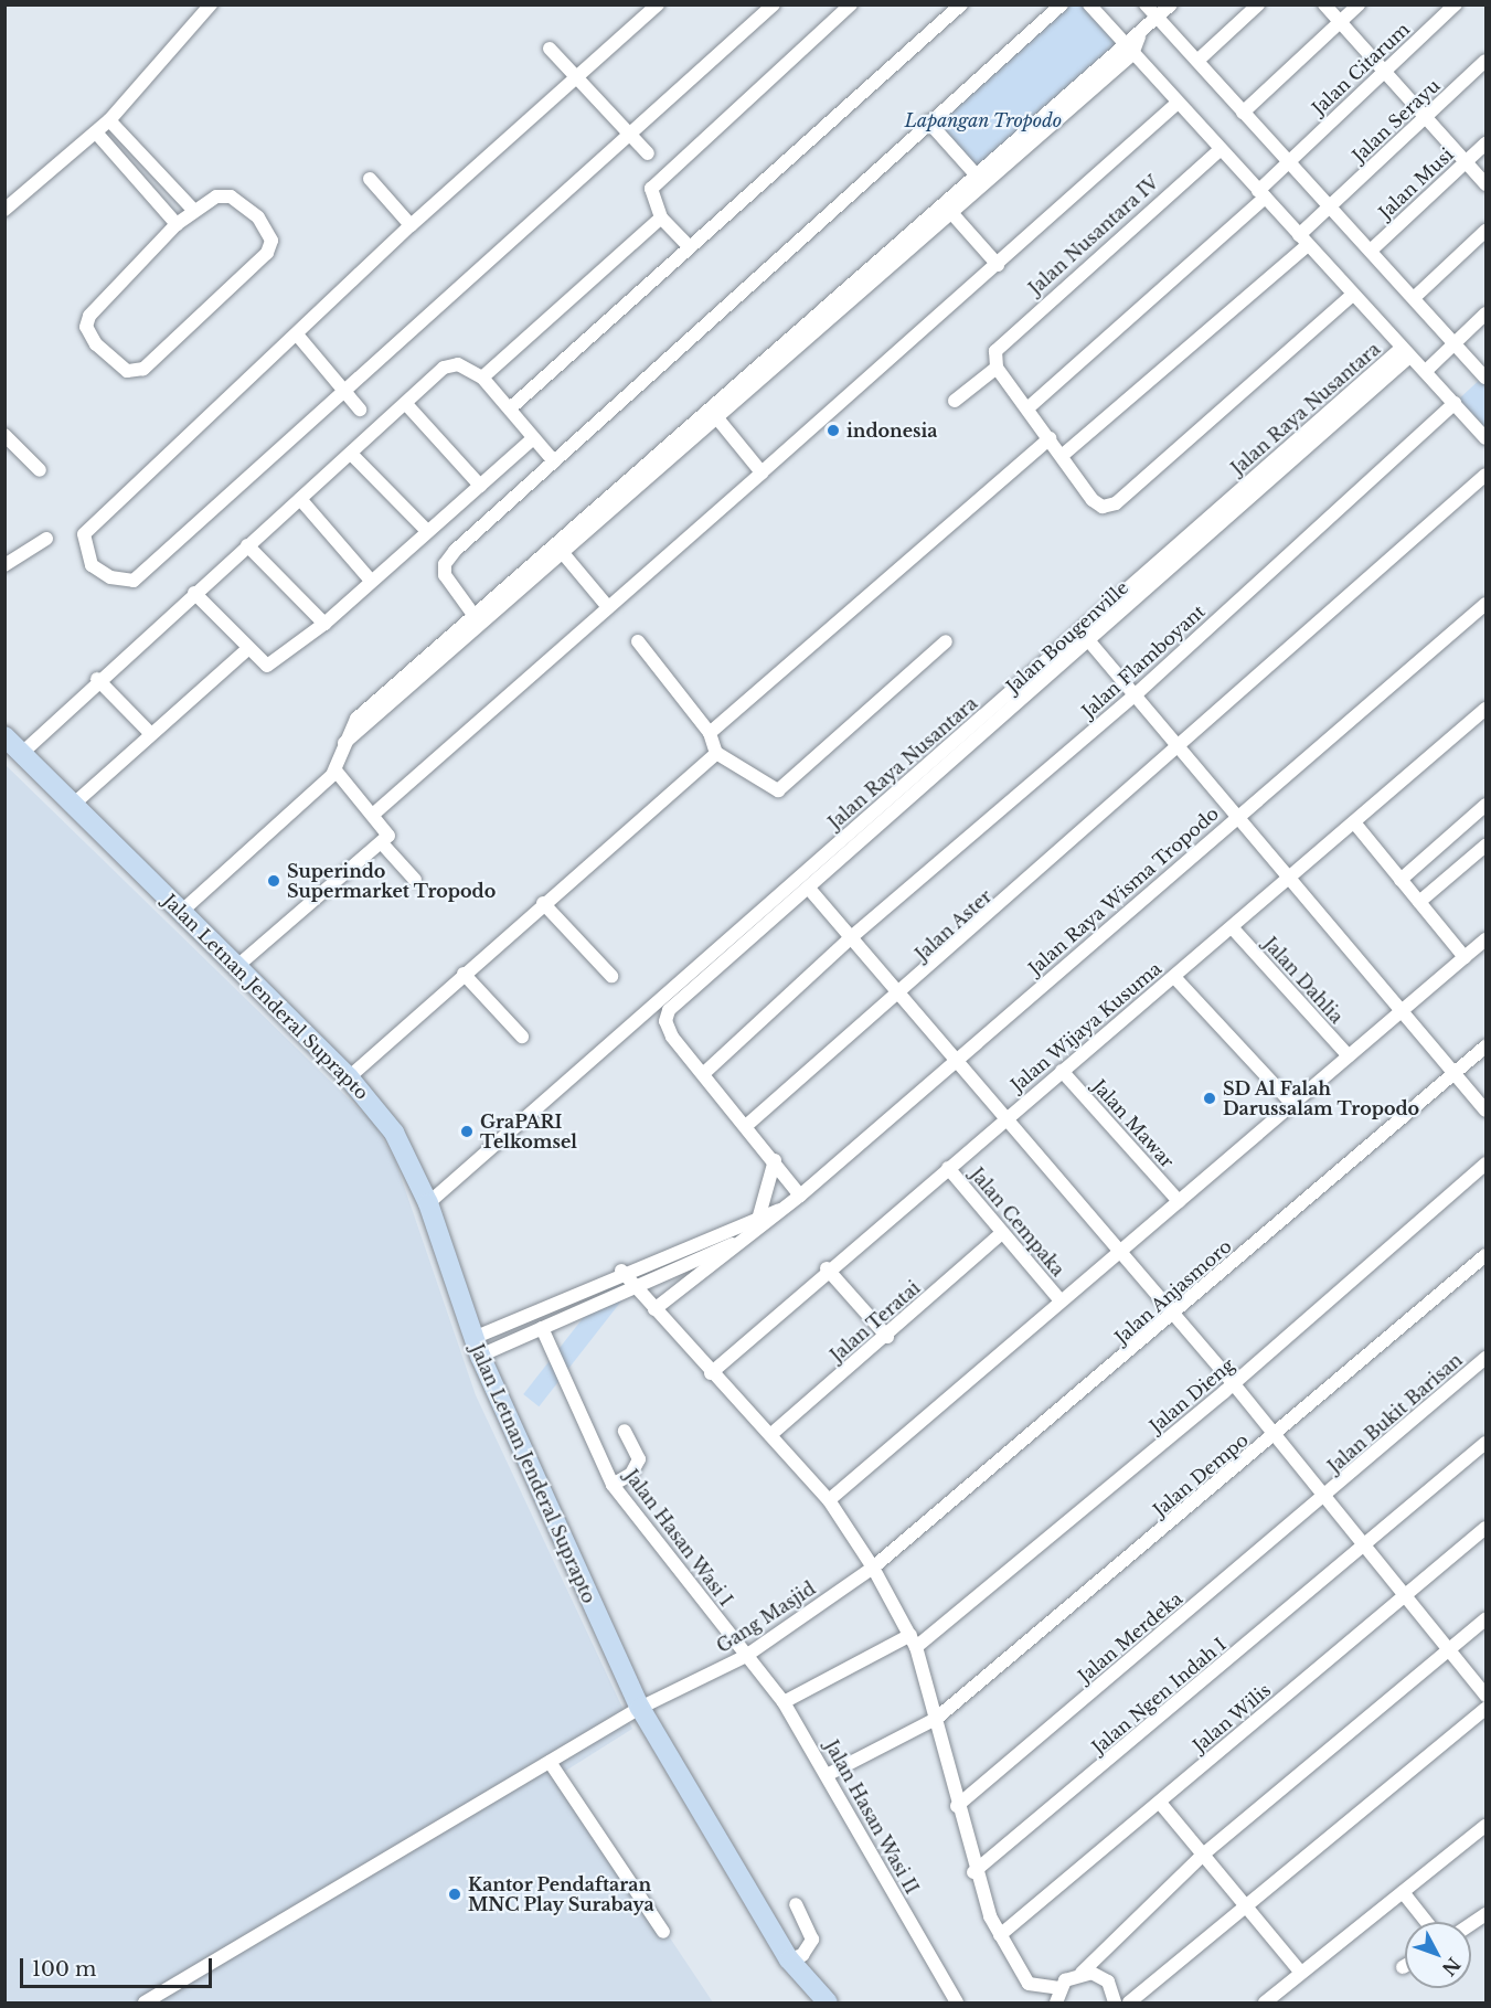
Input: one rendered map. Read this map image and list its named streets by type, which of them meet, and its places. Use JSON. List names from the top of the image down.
{
  "streets": {
    "main road": ["Jalan Letnan Jenderal Suprapto"],
    "street": [
      "Jalan Citarum",
      "Jalan Serayu",
      "Jalan Musi",
      "Jalan Nusantara IV",
      "Jalan Raya Nusantara",
      "Jalan Bougenville",
      "Jalan Flamboyant",
      "Jalan Raya Wisma Tropodo",
      "Jalan Aster",
      "Jalan Dahlia",
      "Jalan Wijaya Kusuma",
      "Jalan Mawar",
      "Jalan Cempaka",
      "Jalan Anjasmoro",
      "Jalan Teratai",
      "Jalan Dieng",
      "Jalan Bukit Barisan",
      "Jalan Dempo",
      "Jalan Hasan Wasi I",
      "Gang Masjid",
      "Jalan Merdeka",
      "Jalan Ngen Indah I",
      "Jalan Wilis",
      "Jalan Hasan Wasi II"
    ]
  },
  "crossings": [
    ["Jalan Raya Nusantara", "Jalan Bougenville"],
    ["Jalan Raya Nusantara", "Jalan Letnan Jenderal Suprapto"],
    ["Jalan Bougenville", "Jalan Flamboyant"],
    ["Jalan Dahlia", "Jalan Wijaya Kusuma"],
    ["Jalan Letnan Jenderal Suprapto", "Gang Masjid"],
    ["Jalan Wijaya Kusuma", "Jalan Mawar"],
    ["Jalan Wijaya Kusuma", "Jalan Cempaka"],
    ["Jalan Cempaka", "Jalan Teratai"],
    ["Jalan Anjasmoro", "Gang Masjid"],
    ["Jalan Dieng", "Jalan Hasan Wasi II"],
    ["Jalan Bukit Barisan", "Jalan Merdeka"],
    ["Jalan Dempo", "Jalan Hasan Wasi II"],
    ["Jalan Hasan Wasi I", "Gang Masjid"],
    ["Jalan Hasan Wasi I", "Jalan Hasan Wasi II"],
    ["Gang Masjid", "Jalan Hasan Wasi II"]
  ],
  "parks": ["Lapangan Tropodo"],
  "places": [
    "indonesia",
    "Superindo Supermarket Tropodo",
    "SD Al Falah Darussalam Tropodo",
    "GraPARI Telkomsel",
    "Kantor Pendaftaran MNC Play Surabaya"
  ],
  "scale_bar": "100 m",
  "north": "bottom right"
}
